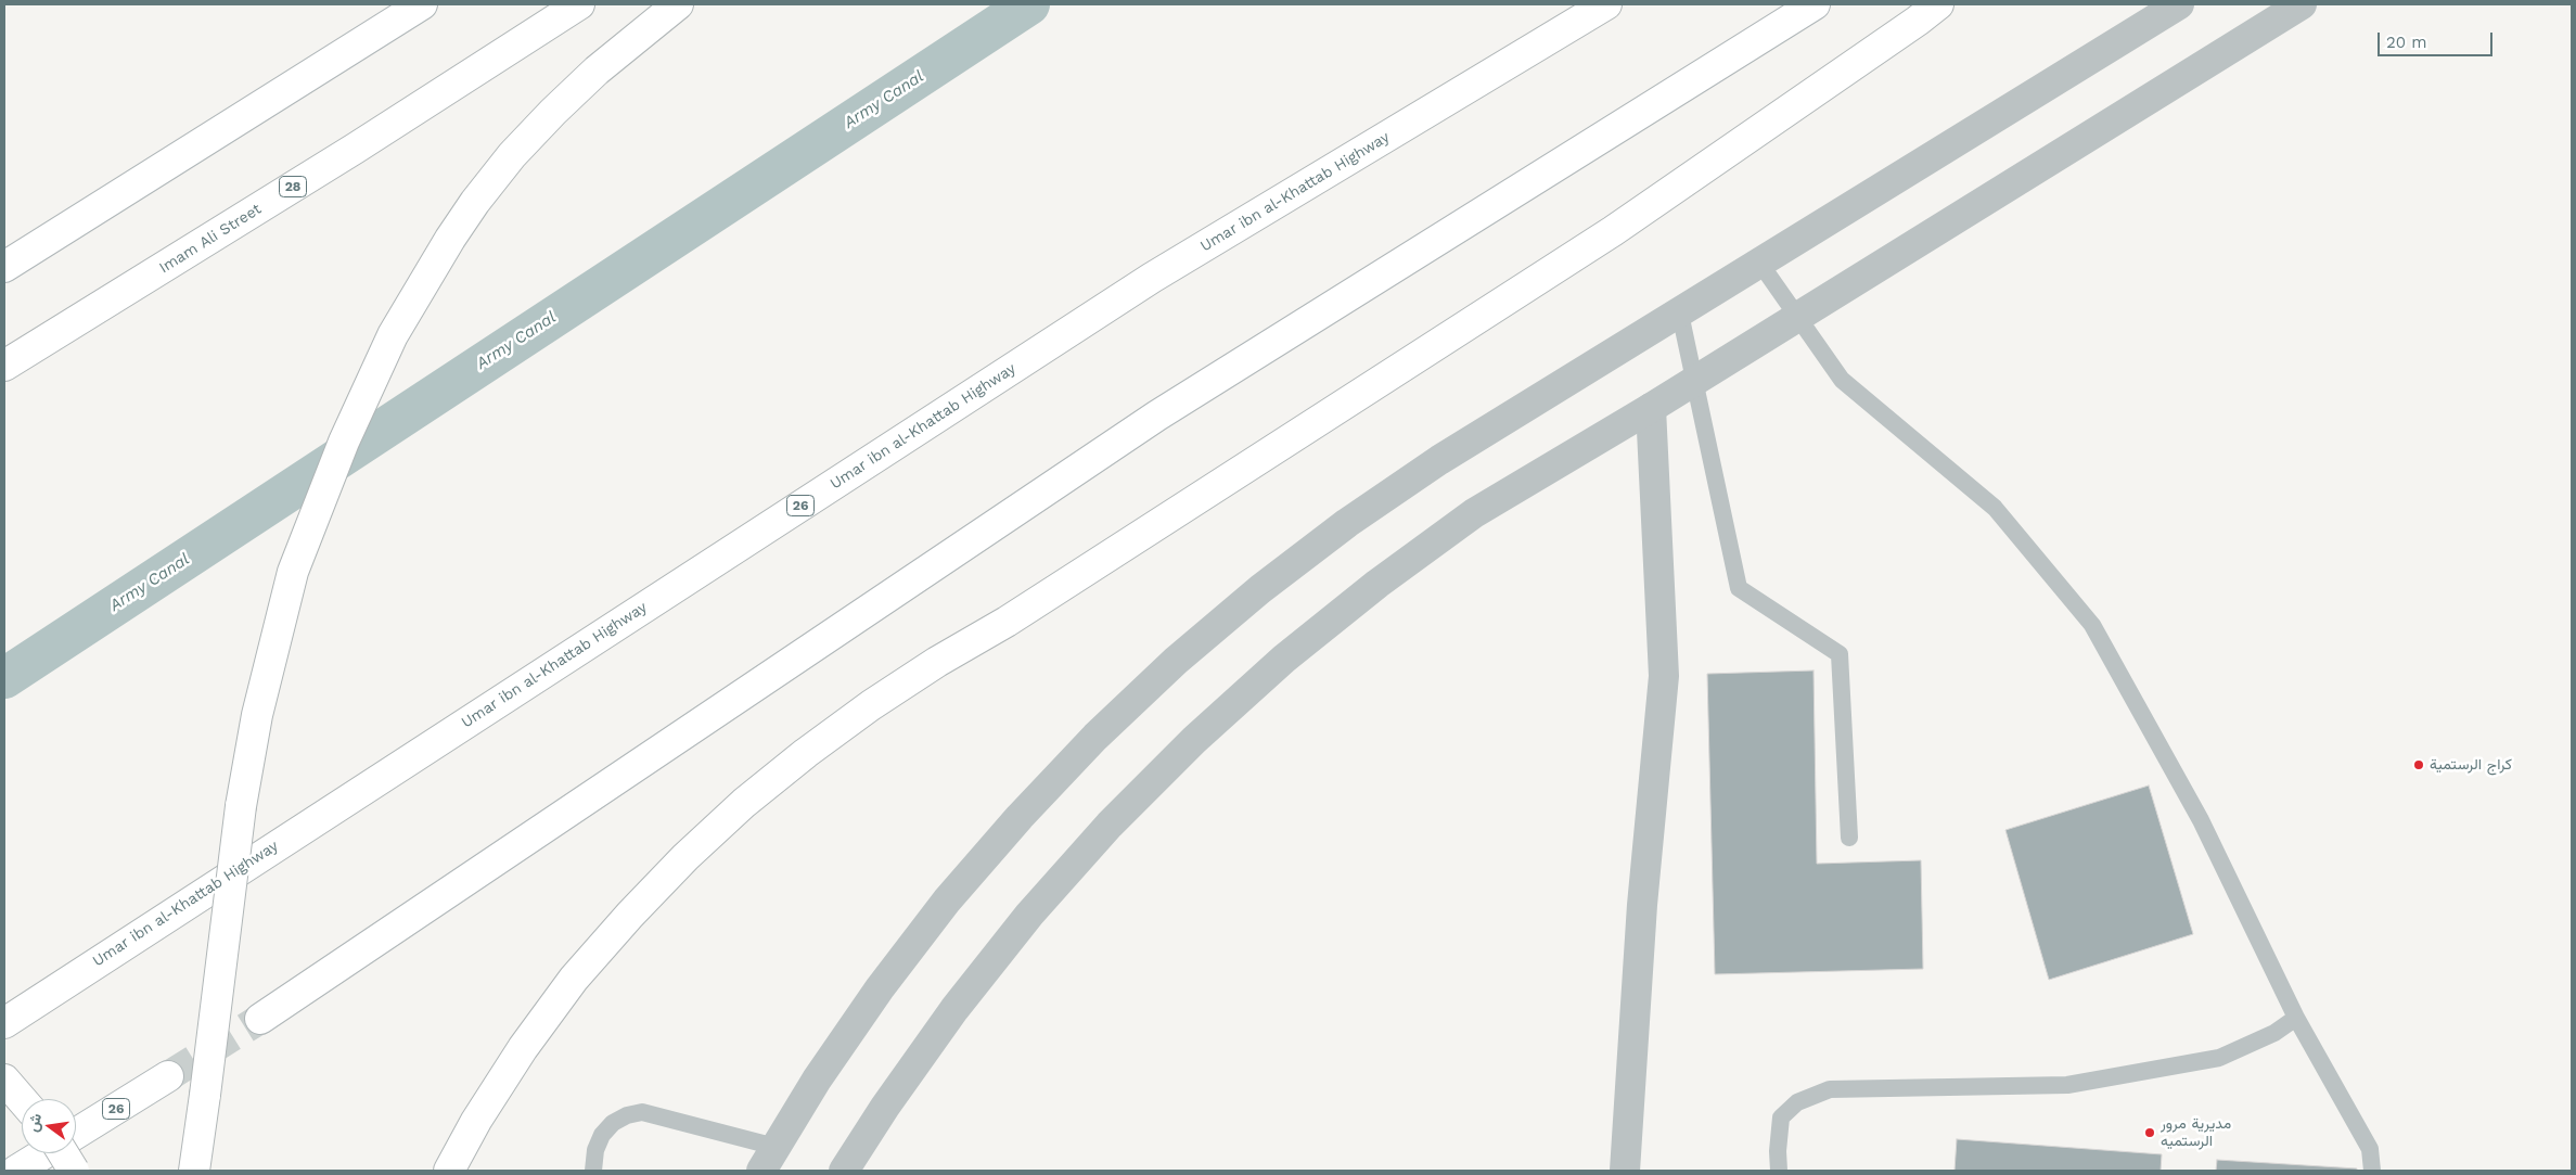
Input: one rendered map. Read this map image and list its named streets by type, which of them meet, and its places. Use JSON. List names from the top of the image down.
{
  "streets": {
    "main road": [
      "28",
      "Umar ibn al-Khattab Highway",
      "Imam Ali Street",
      "26"
    ]
  },
  "water": ["Army Canal"],
  "places": ["كراج الرستمية", "مديرية مرور الرستميه"],
  "scale_bar": "20 m",
  "north": "left"
}
